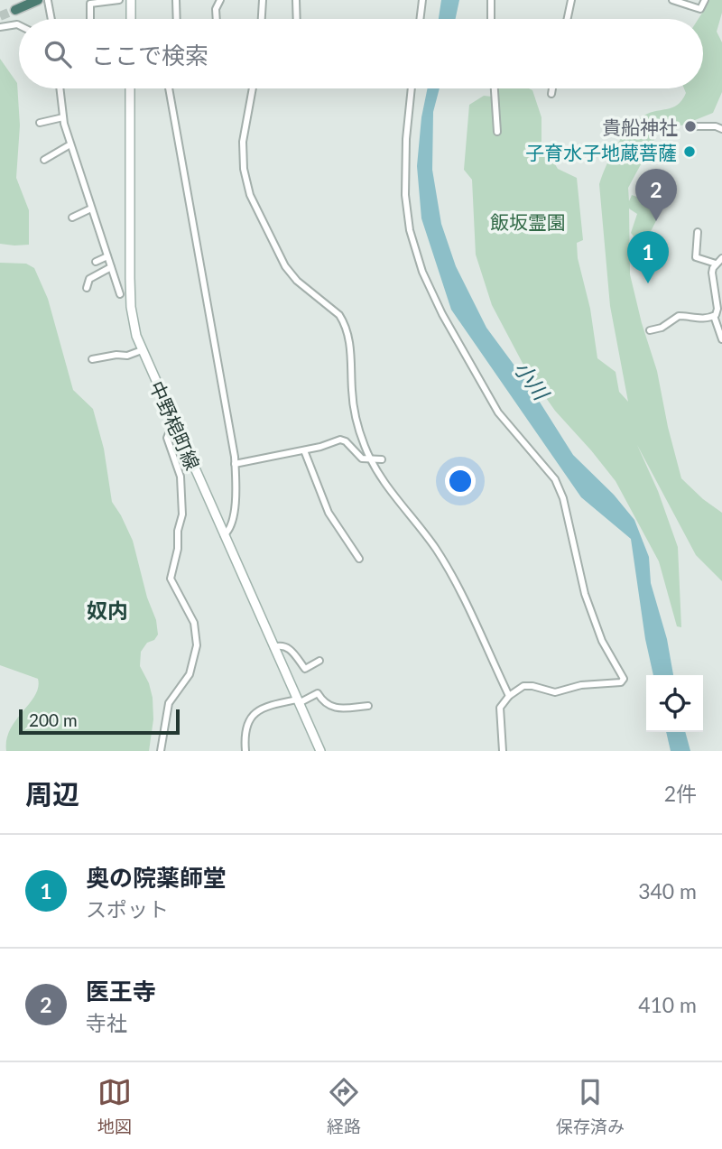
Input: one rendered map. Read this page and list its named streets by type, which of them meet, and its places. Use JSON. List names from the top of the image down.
{
  "streets": {
    "main road": ["中野梍町線"]
  },
  "districts": ["奴内"],
  "water": ["小川"],
  "parks": ["飯坂霊園"],
  "places": ["貴船神社", "子育水子地蔵菩薩"],
  "scale_bar": "200 m",
  "page": {
    "search": "ここで検索",
    "pins": ["2", "1"],
    "scale": "200 m",
    "heading": ["周辺", "2件"],
    "list": [
      {
        "mark": "1",
        "name": "奥の院薬師堂",
        "note": "スポット",
        "value": "340 m"
      },
      {
        "mark": "2",
        "name": "医王寺",
        "note": "寺社",
        "value": "410 m"
      }
    ],
    "nav": ["地図", "経路", "保存済み"]
  }
}
